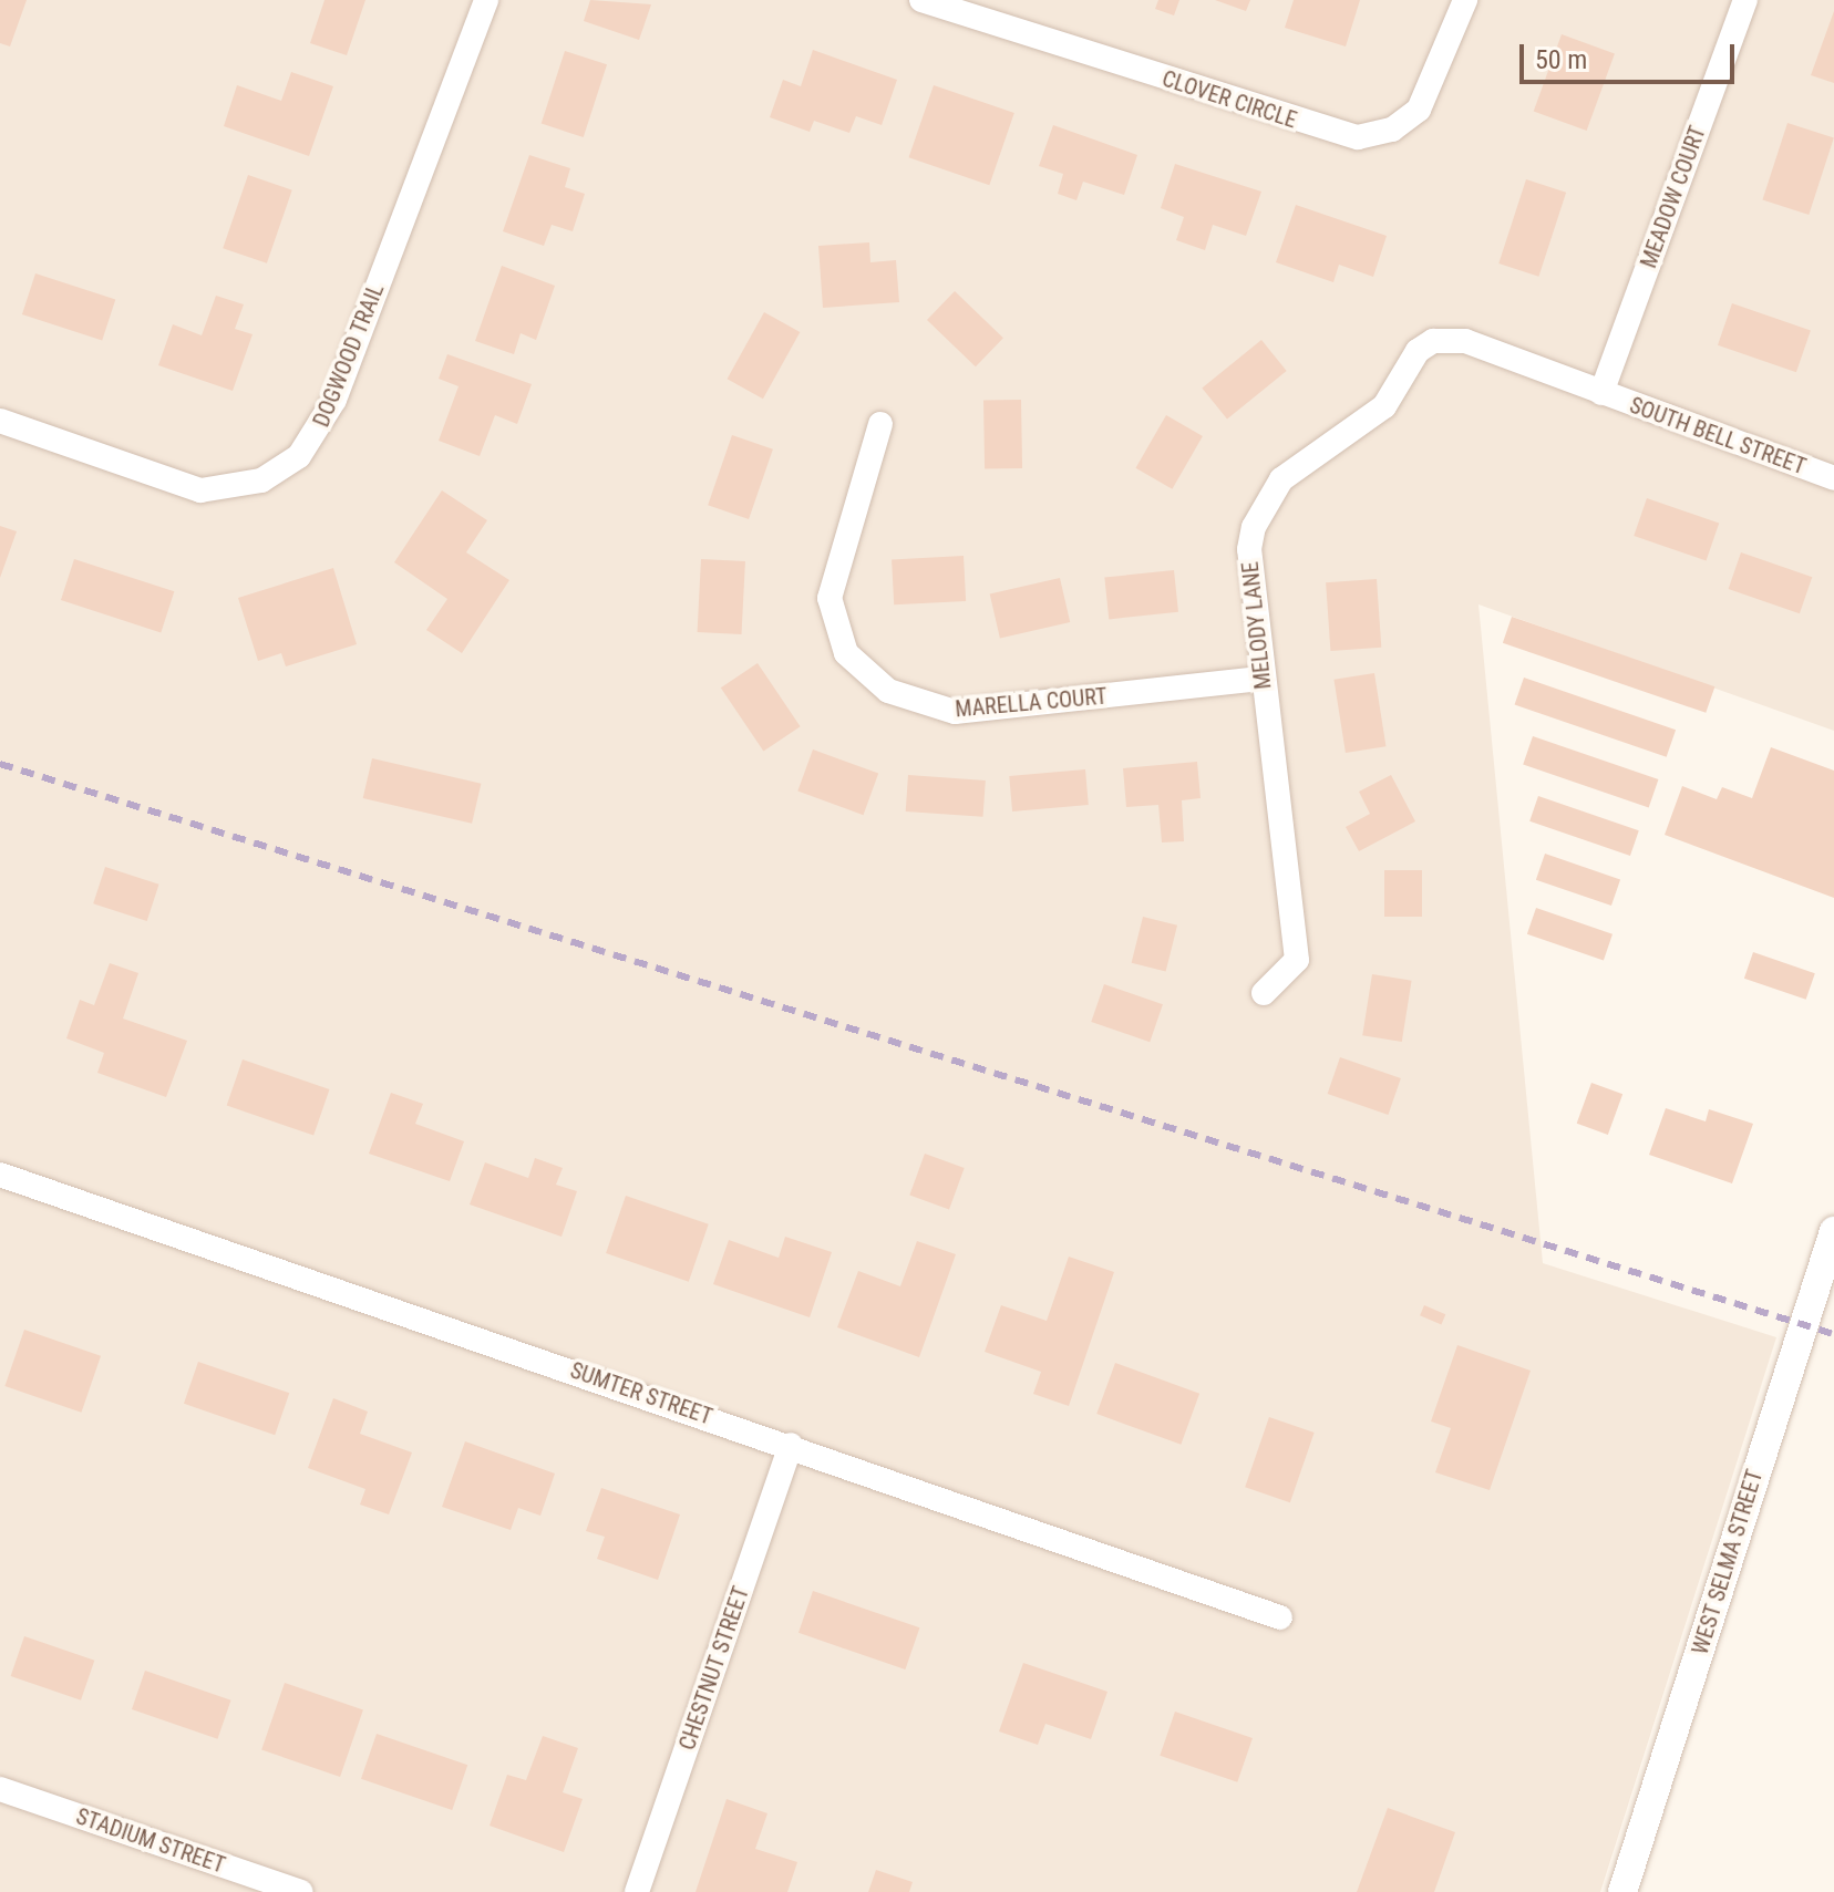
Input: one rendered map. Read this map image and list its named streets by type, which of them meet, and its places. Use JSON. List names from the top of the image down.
{
  "streets": {
    "street": [
      "CLOVER CIRCLE",
      "MEADOW COURT",
      "DOGWOOD TRAIL",
      "SOUTH BELL STREET",
      "MELODY LANE",
      "MARELLA COURT",
      "SUMTER STREET",
      "WEST SELMA STREET",
      "CHESTNUT STREET",
      "STADIUM STREET"
    ]
  },
  "crossings": [
    ["MEADOW COURT", "SOUTH BELL STREET"],
    ["MEADOW COURT", "MELODY LANE"],
    ["SOUTH BELL STREET", "MELODY LANE"],
    ["MELODY LANE", "MARELLA COURT"],
    ["SUMTER STREET", "CHESTNUT STREET"]
  ],
  "scale_bar": "50 m"
}
